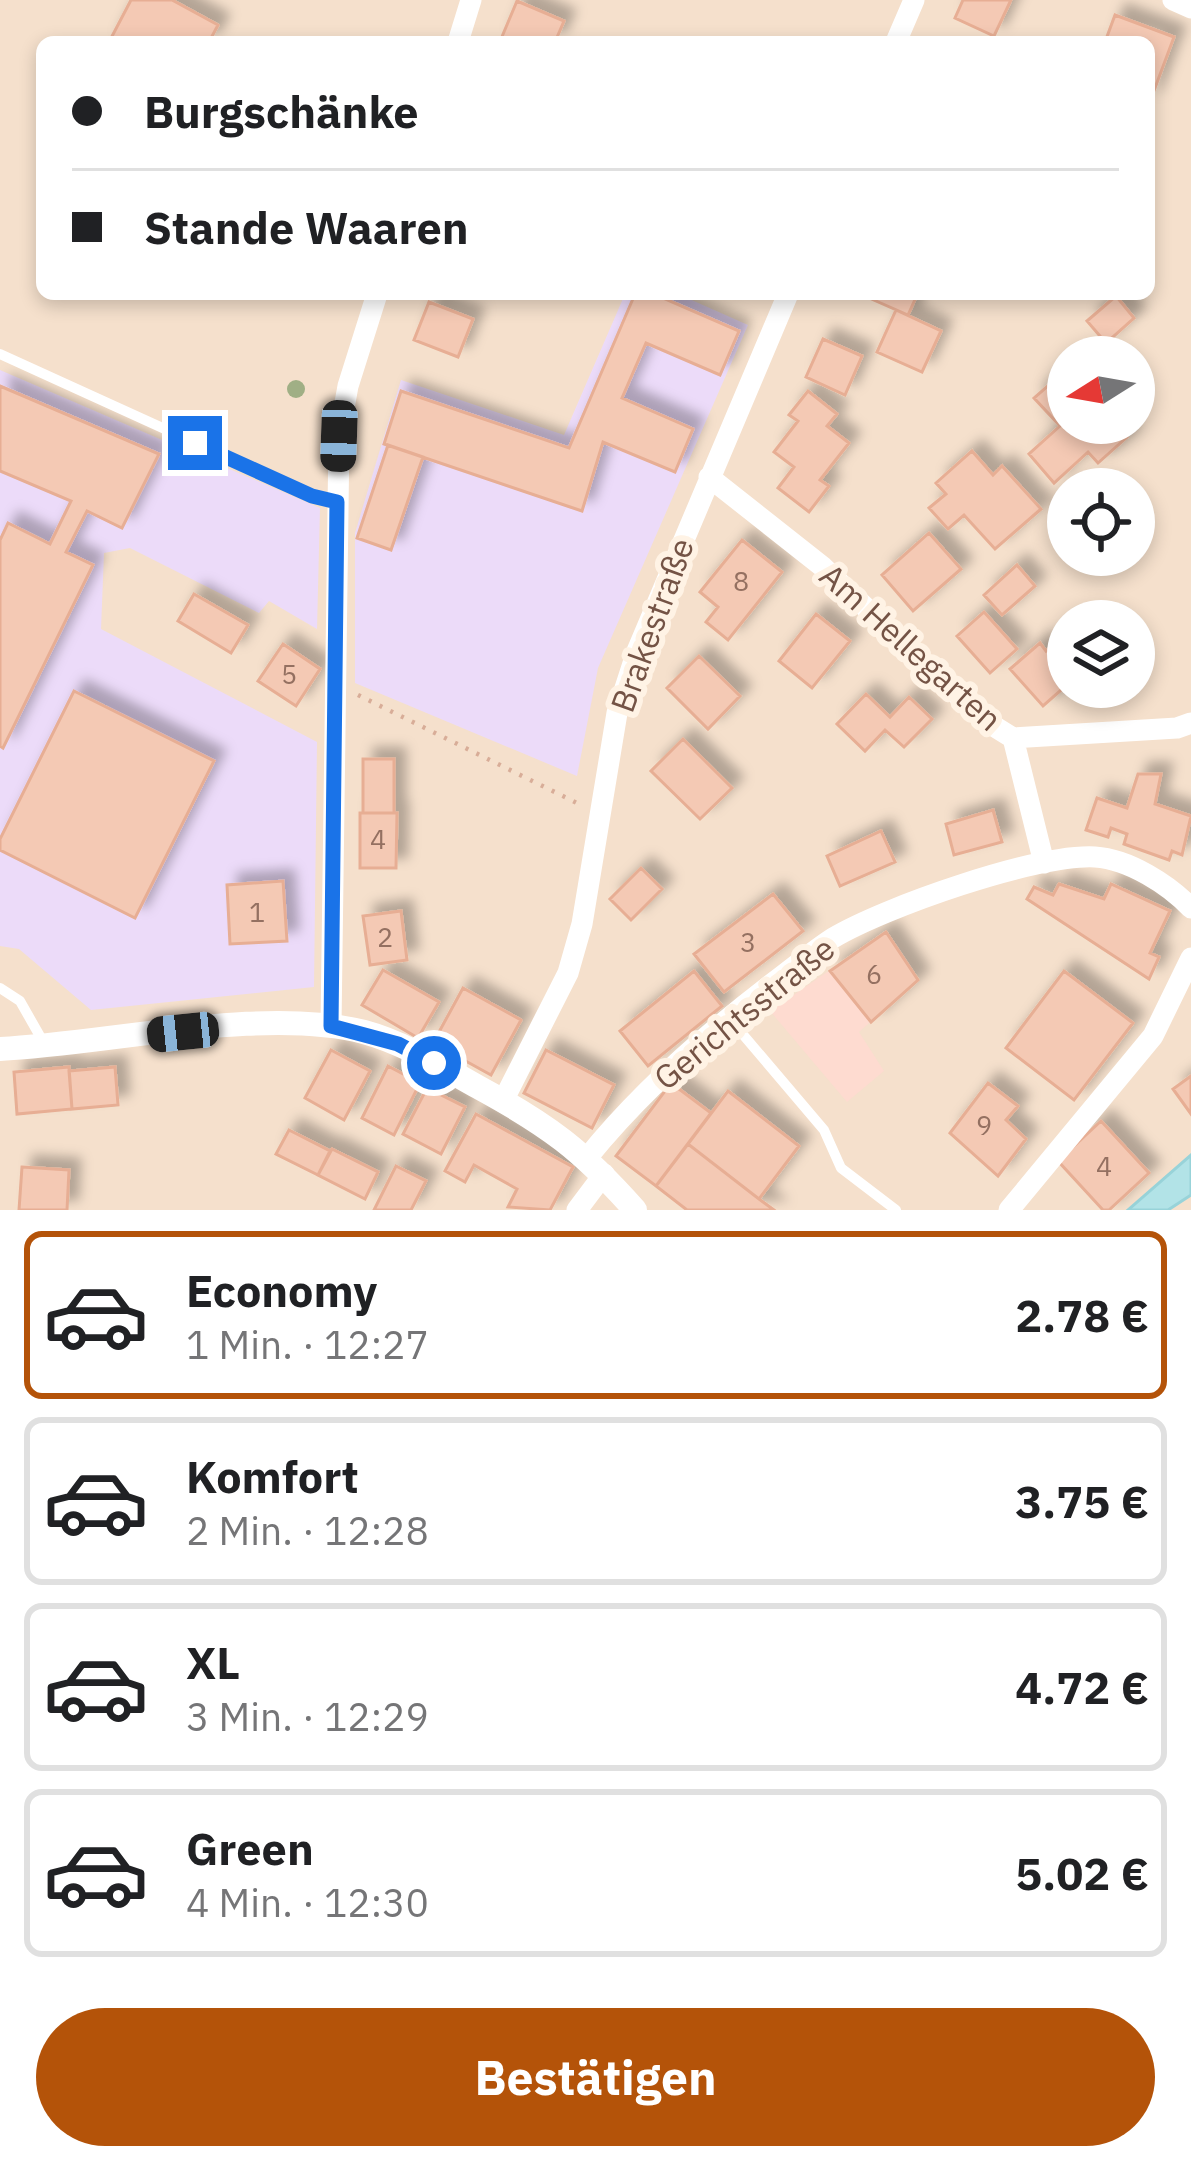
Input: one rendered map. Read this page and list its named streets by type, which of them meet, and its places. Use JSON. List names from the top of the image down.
{
  "streets": {
    "street": ["Brakestraße", "Am Hellegarten", "Gerichtsstraße"]
  },
  "crossings": [
    ["Brakestraße", "Am Hellegarten"],
    ["Am Hellegarten", "Gerichtsstraße"]
  ],
  "house_numbers": [
    "8",
    "5",
    "4",
    "1",
    "2",
    "3",
    "6",
    "9",
    "4"
  ],
  "north": "left",
  "page": {
    "banner": ["Burgschänke", "Stande Waaren"],
    "list": [
      {
        "name": "Economy",
        "note": "1 Min. · 12:27",
        "value": "2.78 €"
      },
      {
        "name": "Komfort",
        "note": "2 Min. · 12:28",
        "value": "3.75 €"
      },
      {
        "name": "XL",
        "note": "3 Min. · 12:29",
        "value": "4.72 €"
      },
      {
        "name": "Green",
        "note": "4 Min. · 12:30",
        "value": "5.02 €"
      }
    ],
    "buttons": "Bestätigen"
  }
}
